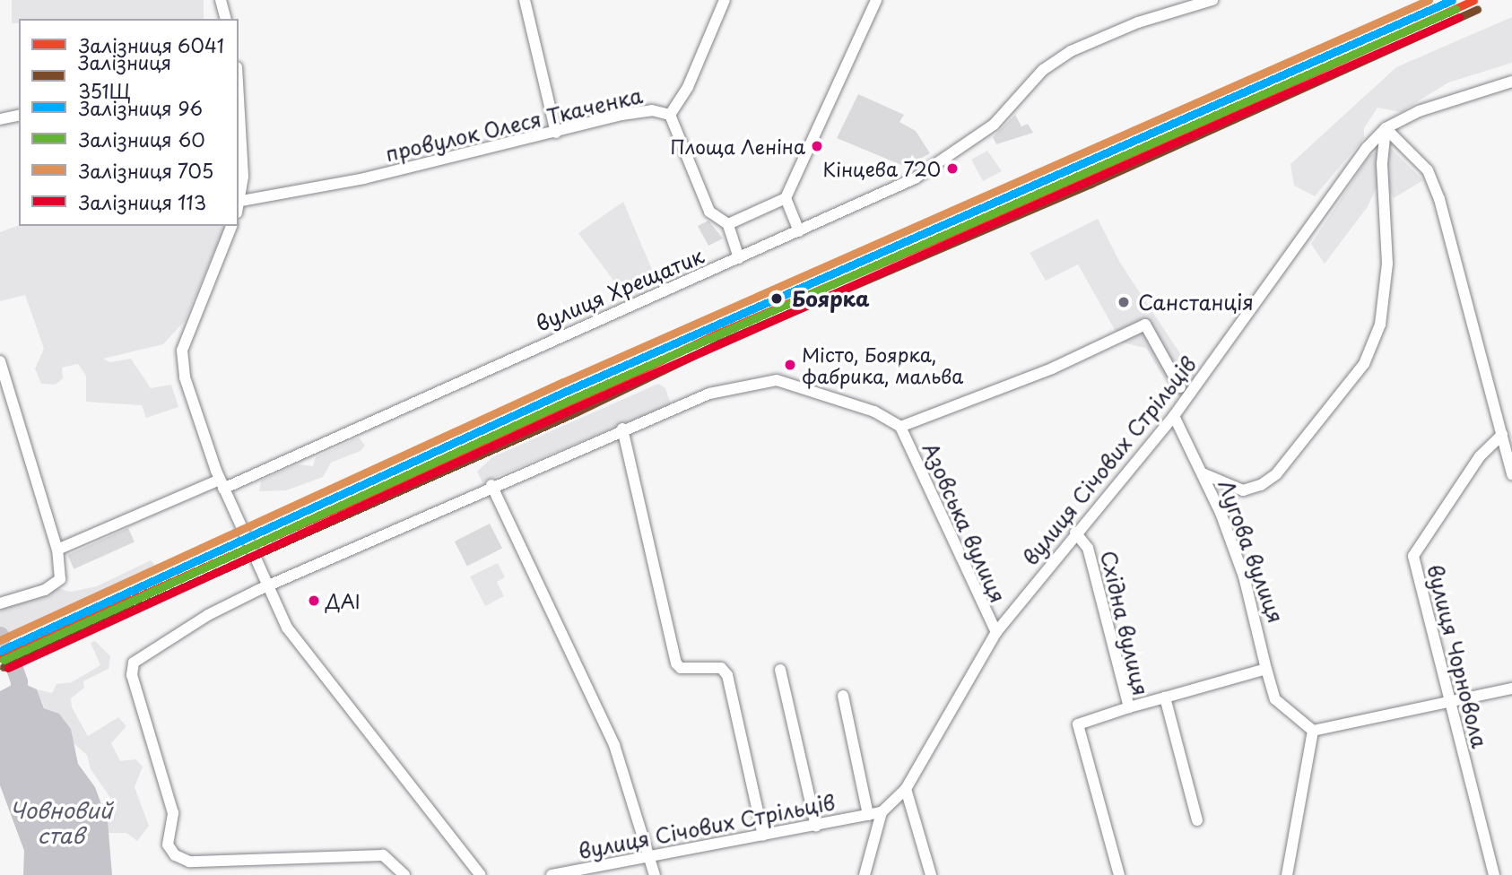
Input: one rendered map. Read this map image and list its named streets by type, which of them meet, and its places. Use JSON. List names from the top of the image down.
{
  "streets": {
    "street": [
      "провулок Олеся Ткаченка",
      "вулиця Хрещатик",
      "вулиця Січових Стрільців",
      "Азовська вулиця",
      "Лугова вулиця",
      "Східна вулиця",
      "вулиця Чорновола"
    ]
  },
  "crossings": [
    ["вулиця Січових Стрільців", "Азовська вулиця"],
    ["вулиця Січових Стрільців", "Лугова вулиця"],
    ["вулиця Січових Стрільців", "Східна вулиця"]
  ],
  "water": ["Човновий став"],
  "places": [
    "Площа Леніна",
    "Кінцева 720",
    "Боярка",
    "Санстанція",
    "Місто, Боярка, фабрика, мальва",
    "ДАІ"
  ],
  "lines": [
    "rail line 6041",
    "rail line 96",
    "rail line 705",
    "rail line 351Щ",
    "rail line 60",
    "rail line 113"
  ],
  "legend": [
    "Залізниця 6041",
    "Залізниця 351Щ",
    "Залізниця 96",
    "Залізниця 60",
    "Залізниця 705",
    "Залізниця 113"
  ]
}
